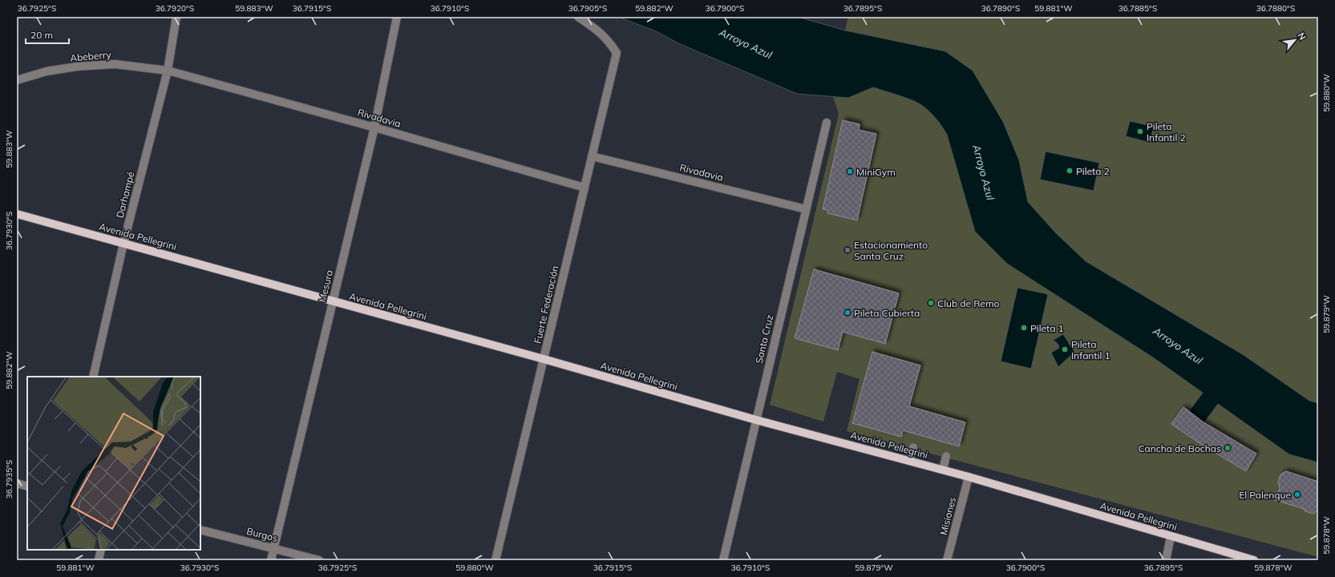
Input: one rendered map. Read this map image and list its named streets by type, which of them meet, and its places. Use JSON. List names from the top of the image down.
{
  "streets": {
    "main road": ["Avenida Pellegrini"],
    "street": [
      "Abeberry",
      "Rivadavia",
      "Darhampé",
      "Mesura",
      "Fuerte Federación",
      "Santa Cruz",
      "Misiones",
      "Burgos"
    ]
  },
  "crossings": [
    ["Abeberry", "Rivadavia"],
    ["Abeberry", "Darhampé"],
    ["Rivadavia", "Darhampé"],
    ["Rivadavia", "Mesura"],
    ["Rivadavia", "Fuerte Federación"],
    ["Rivadavia", "Santa Cruz"],
    ["Darhampé", "Avenida Pellegrini"],
    ["Avenida Pellegrini", "Mesura"],
    ["Avenida Pellegrini", "Fuerte Federación"],
    ["Avenida Pellegrini", "Santa Cruz"],
    ["Avenida Pellegrini", "Misiones"],
    ["Mesura", "Burgos"]
  ],
  "water": ["Arroyo Azul"],
  "places": [
    "Pileta Infantil 2",
    "Pileta 2",
    "MiniGym",
    "Estacionamiento Santa Cruz",
    "Club de Remo",
    "Pileta Cubierta",
    "Pileta 1",
    "Pileta Infantil 1",
    "Cancha de Bochas",
    "El Palenque"
  ],
  "scale_bar": "20 m",
  "north": "top right",
  "coordinates": [
    "36.7925°S",
    "36.7920°S",
    "59.883°W",
    "36.7915°S",
    "36.7910°S",
    "36.7905°S",
    "59.882°W",
    "36.7900°S",
    "36.7895°S",
    "36.7890°S",
    "59.881°W",
    "36.7885°S",
    "36.7880°S",
    "59.880°W",
    "36.7930°S",
    "59.879°W",
    "36.7935°S",
    "59.878°W"
  ]
}
